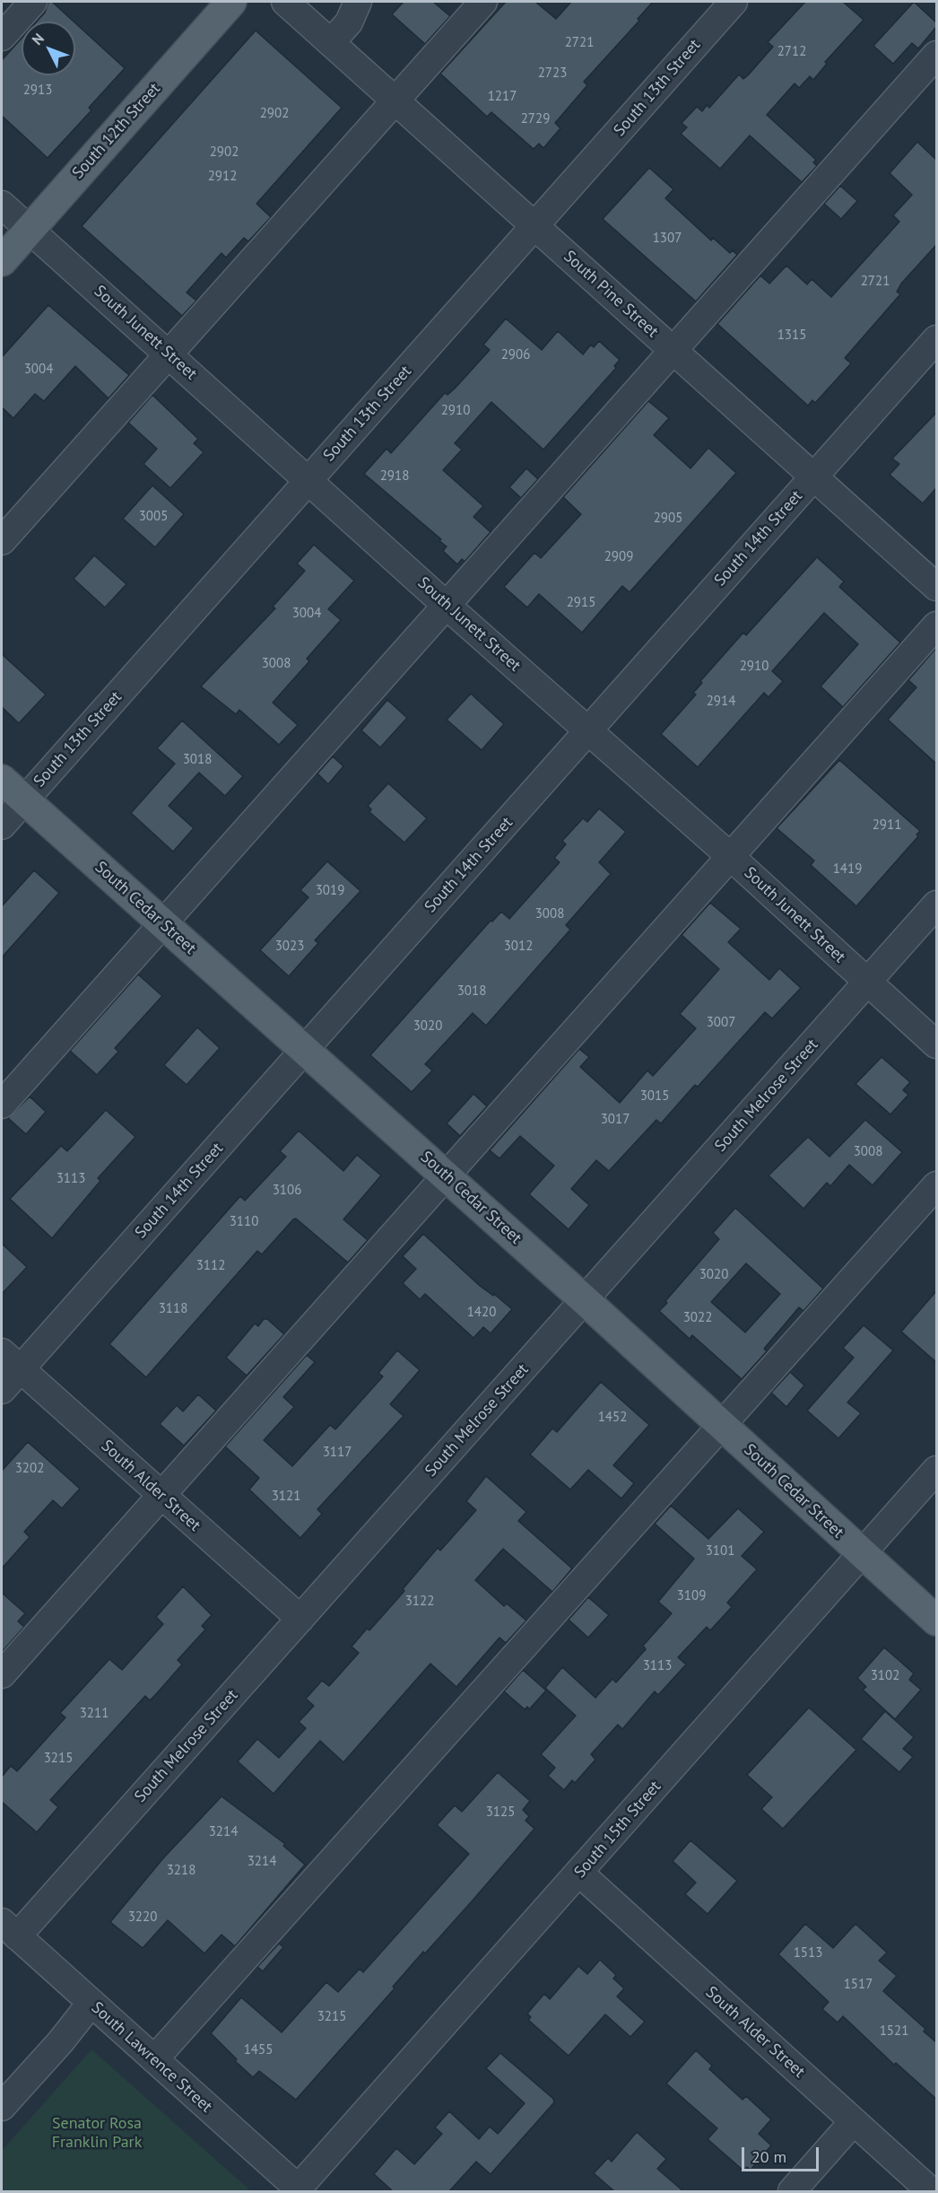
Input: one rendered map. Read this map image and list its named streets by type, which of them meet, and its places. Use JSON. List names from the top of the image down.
{
  "streets": {
    "main road": ["South 12th Street", "South Cedar Street"],
    "street": [
      "South 13th Street",
      "South Pine Street",
      "South Junett Street",
      "South 14th Street",
      "South Melrose Street",
      "South Alder Street",
      "South 15th Street",
      "South Lawrence Street"
    ]
  },
  "crossings": [
    ["South 13th Street", "South Pine Street"],
    ["South 13th Street", "South Junett Street"],
    ["South 13th Street", "South Cedar Street"],
    ["South 12th Street", "South Junett Street"],
    ["South Pine Street", "South 14th Street"],
    ["South Junett Street", "South 14th Street"],
    ["South Junett Street", "South Melrose Street"],
    ["South 14th Street", "South Cedar Street"],
    ["South 14th Street", "South Alder Street"],
    ["South Cedar Street", "South Melrose Street"],
    ["South Cedar Street", "South 15th Street"],
    ["South Melrose Street", "South Alder Street"],
    ["South Melrose Street", "South Lawrence Street"],
    ["South Alder Street", "South 15th Street"],
    ["South 15th Street", "South Lawrence Street"]
  ],
  "parks": ["Senator Rosa Franklin Park"],
  "house_numbers": [
    "2721",
    "2712",
    "2723",
    "2913",
    "1217",
    "2902",
    "2729",
    "2902",
    "2912",
    "1307",
    "2721",
    "1315",
    "2906",
    "3004",
    "2910",
    "2918",
    "3005",
    "2905",
    "2909",
    "2915",
    "3004",
    "3008",
    "2910",
    "2914",
    "3018",
    "2911",
    "1419",
    "3019",
    "3008",
    "3023",
    "3012",
    "3018",
    "3007",
    "3020",
    "3015",
    "3017",
    "3008",
    "3113",
    "3106",
    "3110",
    "3112",
    "3020",
    "3118",
    "1420",
    "3022",
    "1452",
    "3117",
    "3202",
    "3121",
    "3101",
    "3109",
    "3122",
    "3113",
    "3102",
    "3211",
    "3215",
    "3125",
    "3214",
    "3214",
    "3218",
    "3220",
    "1513",
    "1517",
    "3215",
    "1521",
    "1455"
  ],
  "scale_bar": "20 m",
  "north": "top left"
}
